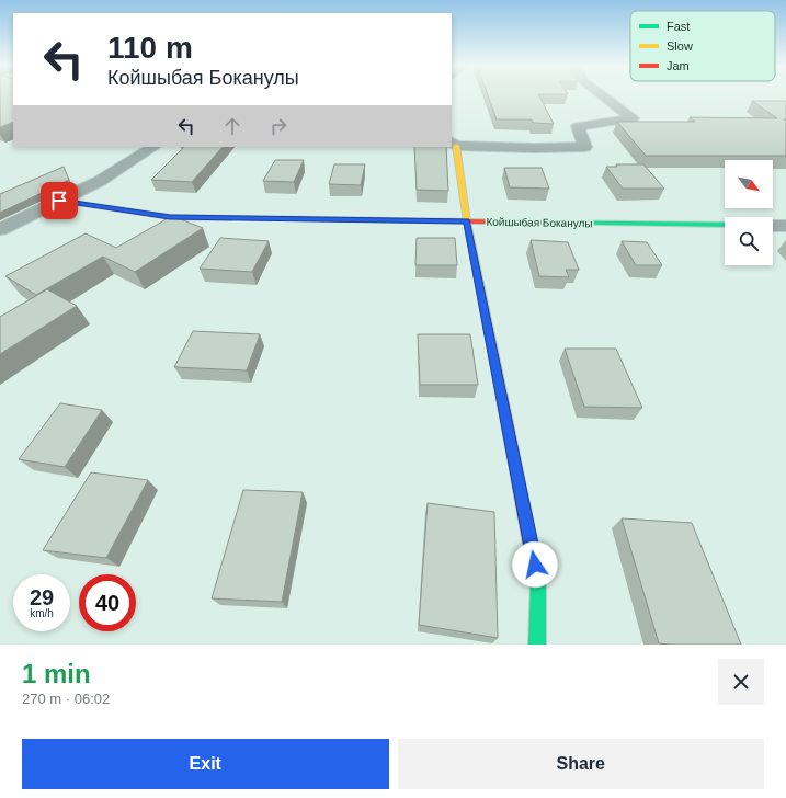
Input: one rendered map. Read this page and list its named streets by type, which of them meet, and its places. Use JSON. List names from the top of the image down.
{
  "streets": {
    "street": ["Койшыбая Боканулы"]
  },
  "legend": ["Fast", "Slow", "Jam"],
  "north": "bottom right",
  "page": {
    "turn": ["110 m", "Койшыбая Боканулы"],
    "speed": "29 km/h",
    "limit": "40",
    "heading": ["1 min", "270 m · 06:02"],
    "buttons": ["Exit", "Share"]
  }
}
